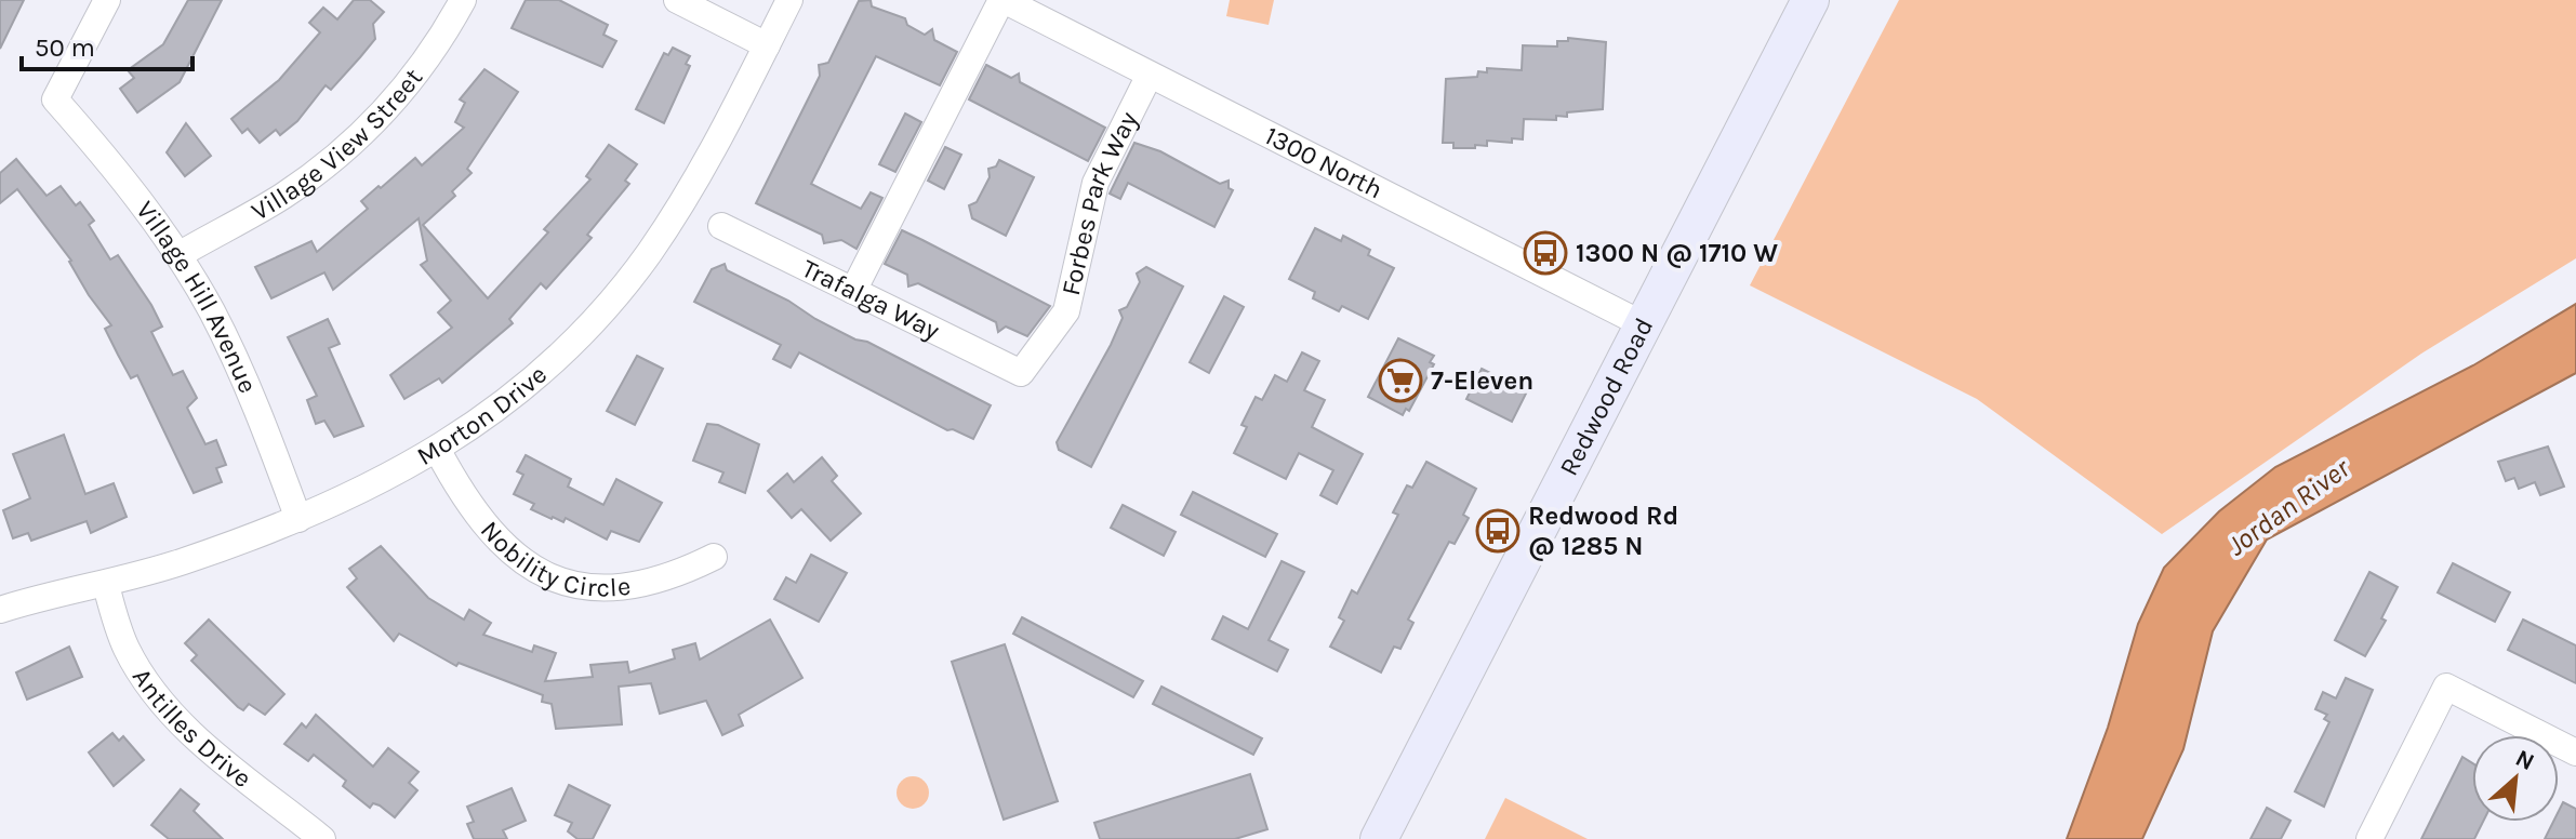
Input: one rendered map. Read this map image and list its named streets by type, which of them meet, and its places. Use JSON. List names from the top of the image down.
{
  "streets": {
    "main road": ["Redwood Road"],
    "street": [
      "Village View Street",
      "1300 North",
      "Forbes Park Way",
      "Village Hill Avenue",
      "Trafalga Way",
      "Morton Drive",
      "Nobility Circle",
      "Antilles Drive"
    ]
  },
  "crossings": [
    ["Village View Street", "Village Hill Avenue"],
    ["1300 North", "Forbes Park Way"],
    ["1300 North", "Redwood Road"],
    ["Forbes Park Way", "Trafalga Way"],
    ["Village Hill Avenue", "Morton Drive"],
    ["Morton Drive", "Nobility Circle"],
    ["Morton Drive", "Antilles Drive"]
  ],
  "water": ["Jordan River"],
  "places": {
    "bus stop": ["1300 N @ 1710 W", "Redwood Rd @ 1285 N"],
    "supermarket": ["7-Eleven"]
  },
  "scale_bar": "50 m",
  "north": "top right"
}
